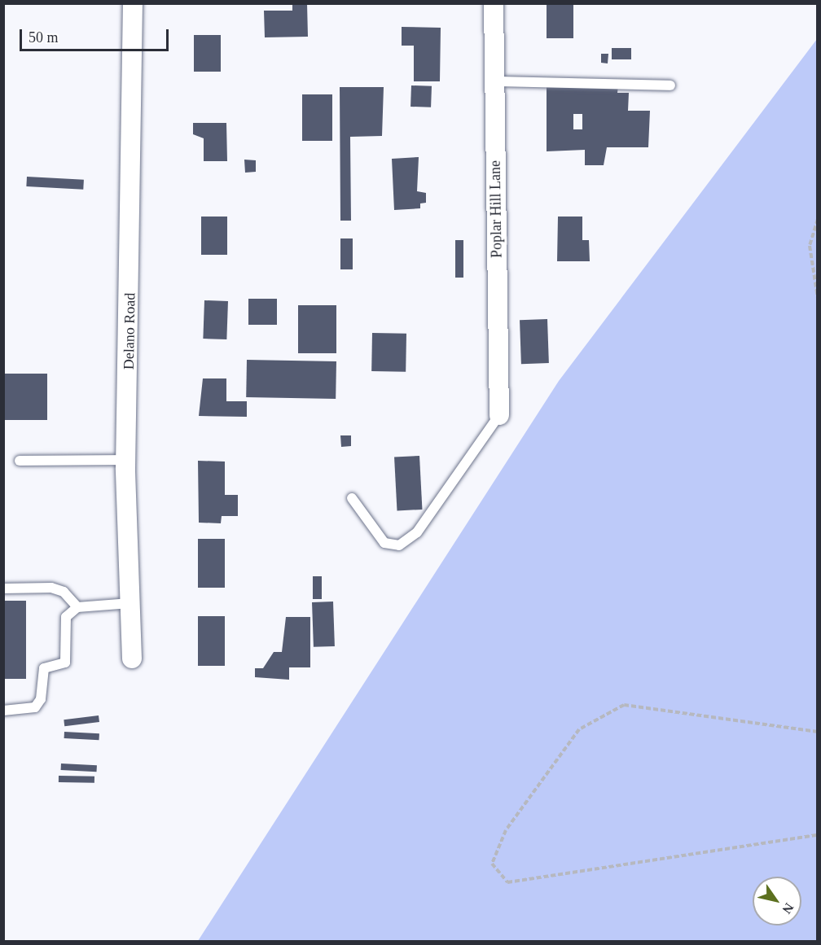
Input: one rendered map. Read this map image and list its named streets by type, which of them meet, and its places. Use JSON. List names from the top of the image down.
{
  "streets": {
    "street": ["Poplar Hill Lane", "Delano Road"]
  },
  "scale_bar": "50 m",
  "north": "bottom right"
}
